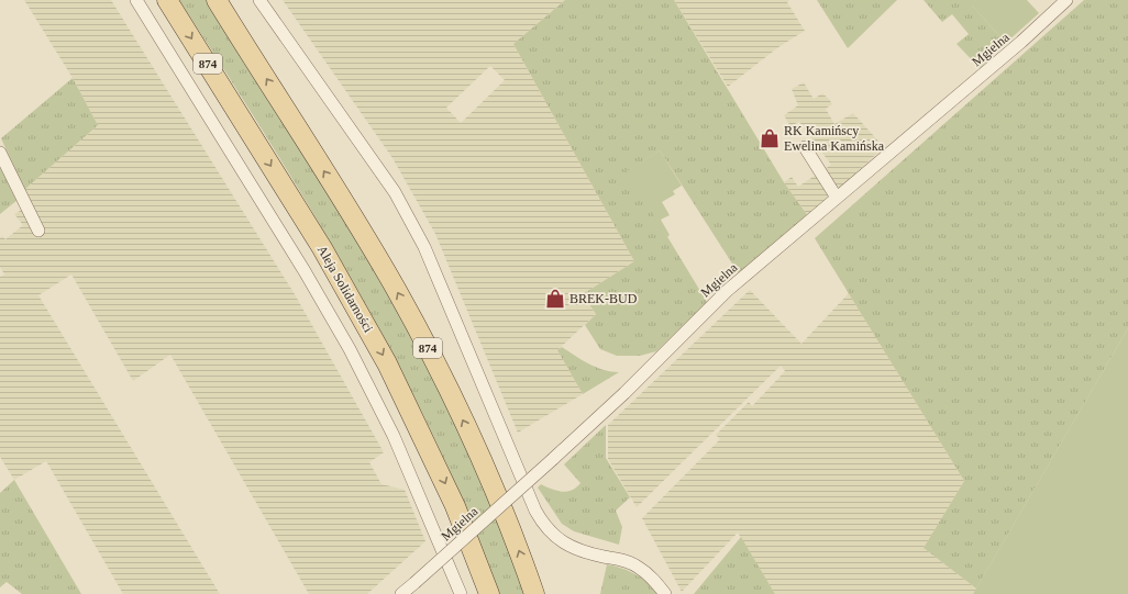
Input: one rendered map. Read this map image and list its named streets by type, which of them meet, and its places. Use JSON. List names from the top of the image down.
{
  "streets": {
    "main road": ["874", "Aleja Solidarności"],
    "street": ["Mgielna"]
  },
  "places": {
    "shop": ["RK Kamińscy Ewelina Kamińska", "BREK-BUD"]
  }
}
